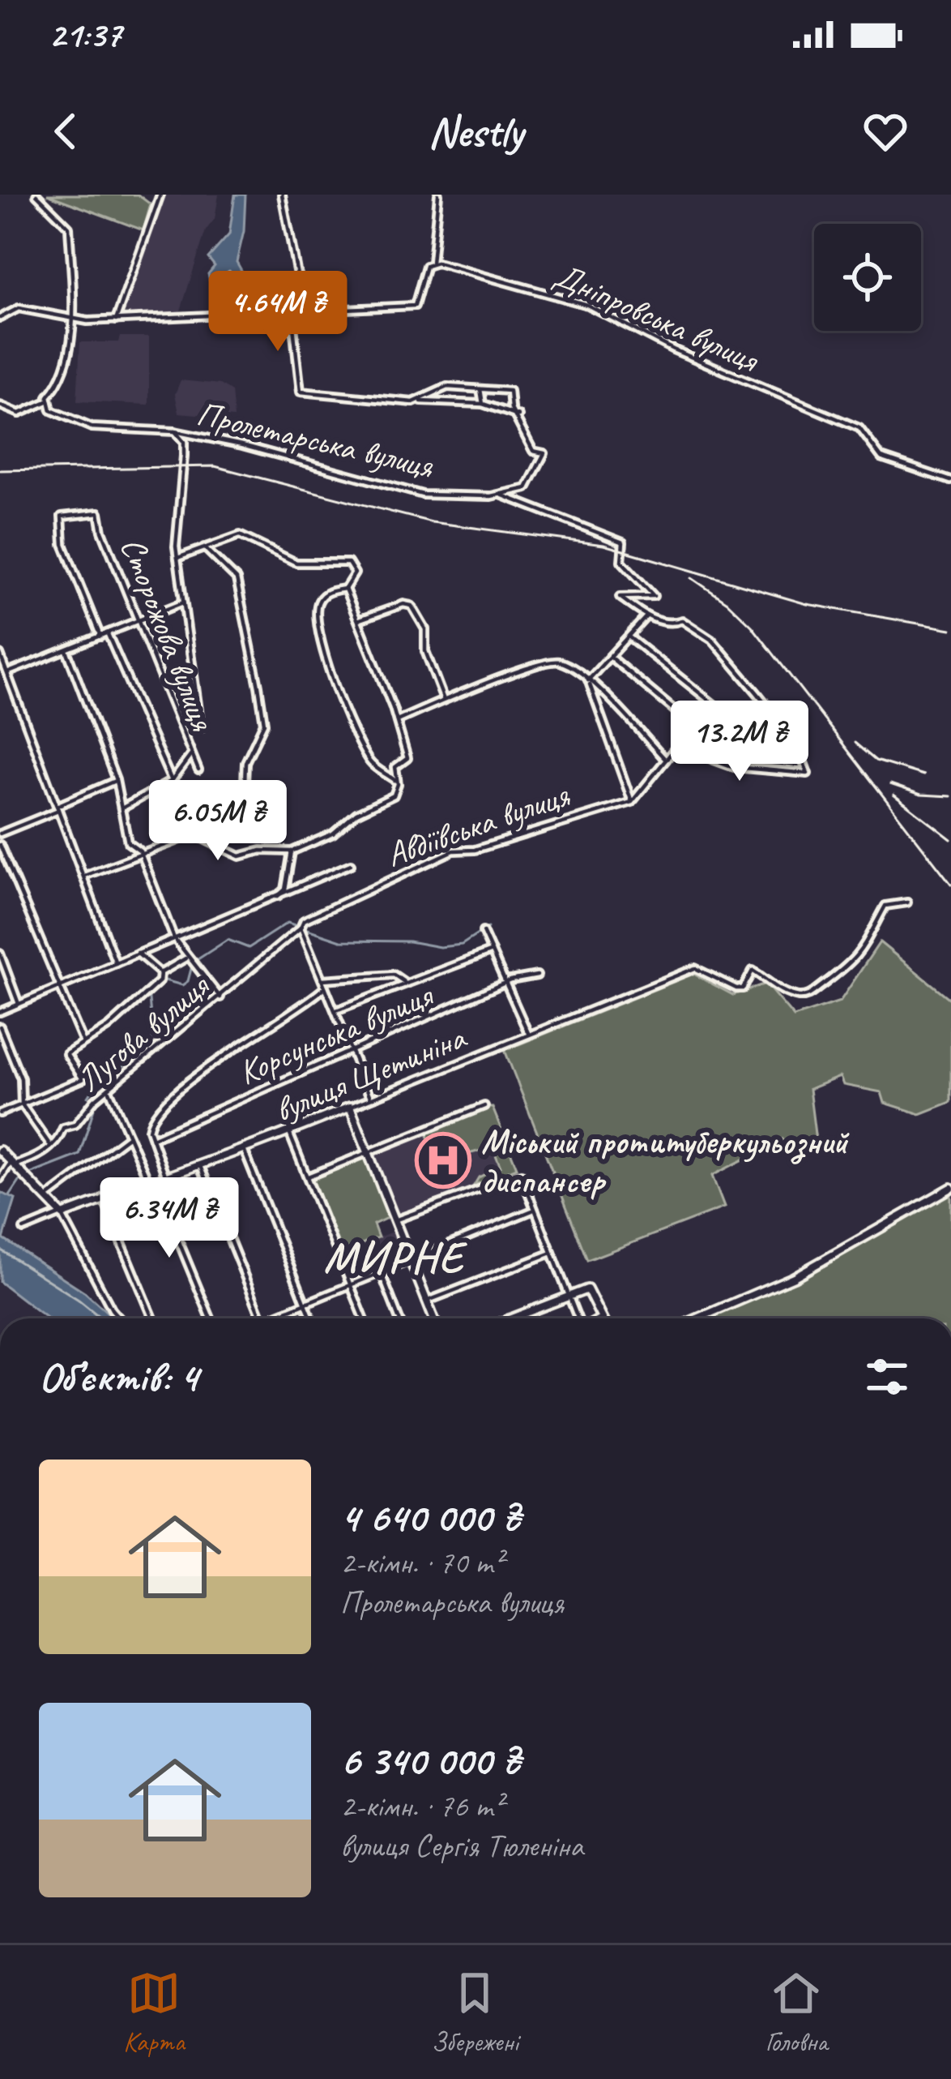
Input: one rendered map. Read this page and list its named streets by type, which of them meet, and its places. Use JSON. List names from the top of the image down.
{
  "streets": {
    "street": [
      "Дніпровська вулиця",
      "Пролетарська вулиця",
      "Сторожова вулиця",
      "Авдіївська вулиця",
      "Лугова вулиця",
      "Корсунська вулиця",
      "вулиця Щетиніна"
    ]
  },
  "crossings": [
    ["Авдіївська вулиця", "Лугова вулиця"]
  ],
  "districts": ["МИРНЕ"],
  "places": {
    "hospital": ["Міський протитуберкульозний диспансер"]
  },
  "page": {
    "status": "21:37",
    "header": "Nestly",
    "price": [
      "4.64M ₴",
      "13.2M ₴",
      "6.05M ₴",
      "6.34M ₴"
    ],
    "heading": "Об’єктів: 4",
    "list": [
      {
        "name": "4 640 000 ₴",
        "note": "2-кімн. · 70 m² · Пролетарська вулиця"
      },
      {
        "name": "6 340 000 ₴",
        "note": "2-кімн. · 76 m² · вулиця Сергія Тюленіна"
      }
    ],
    "tabs": ["Карта", "Збережені", "Головна"]
  }
}
